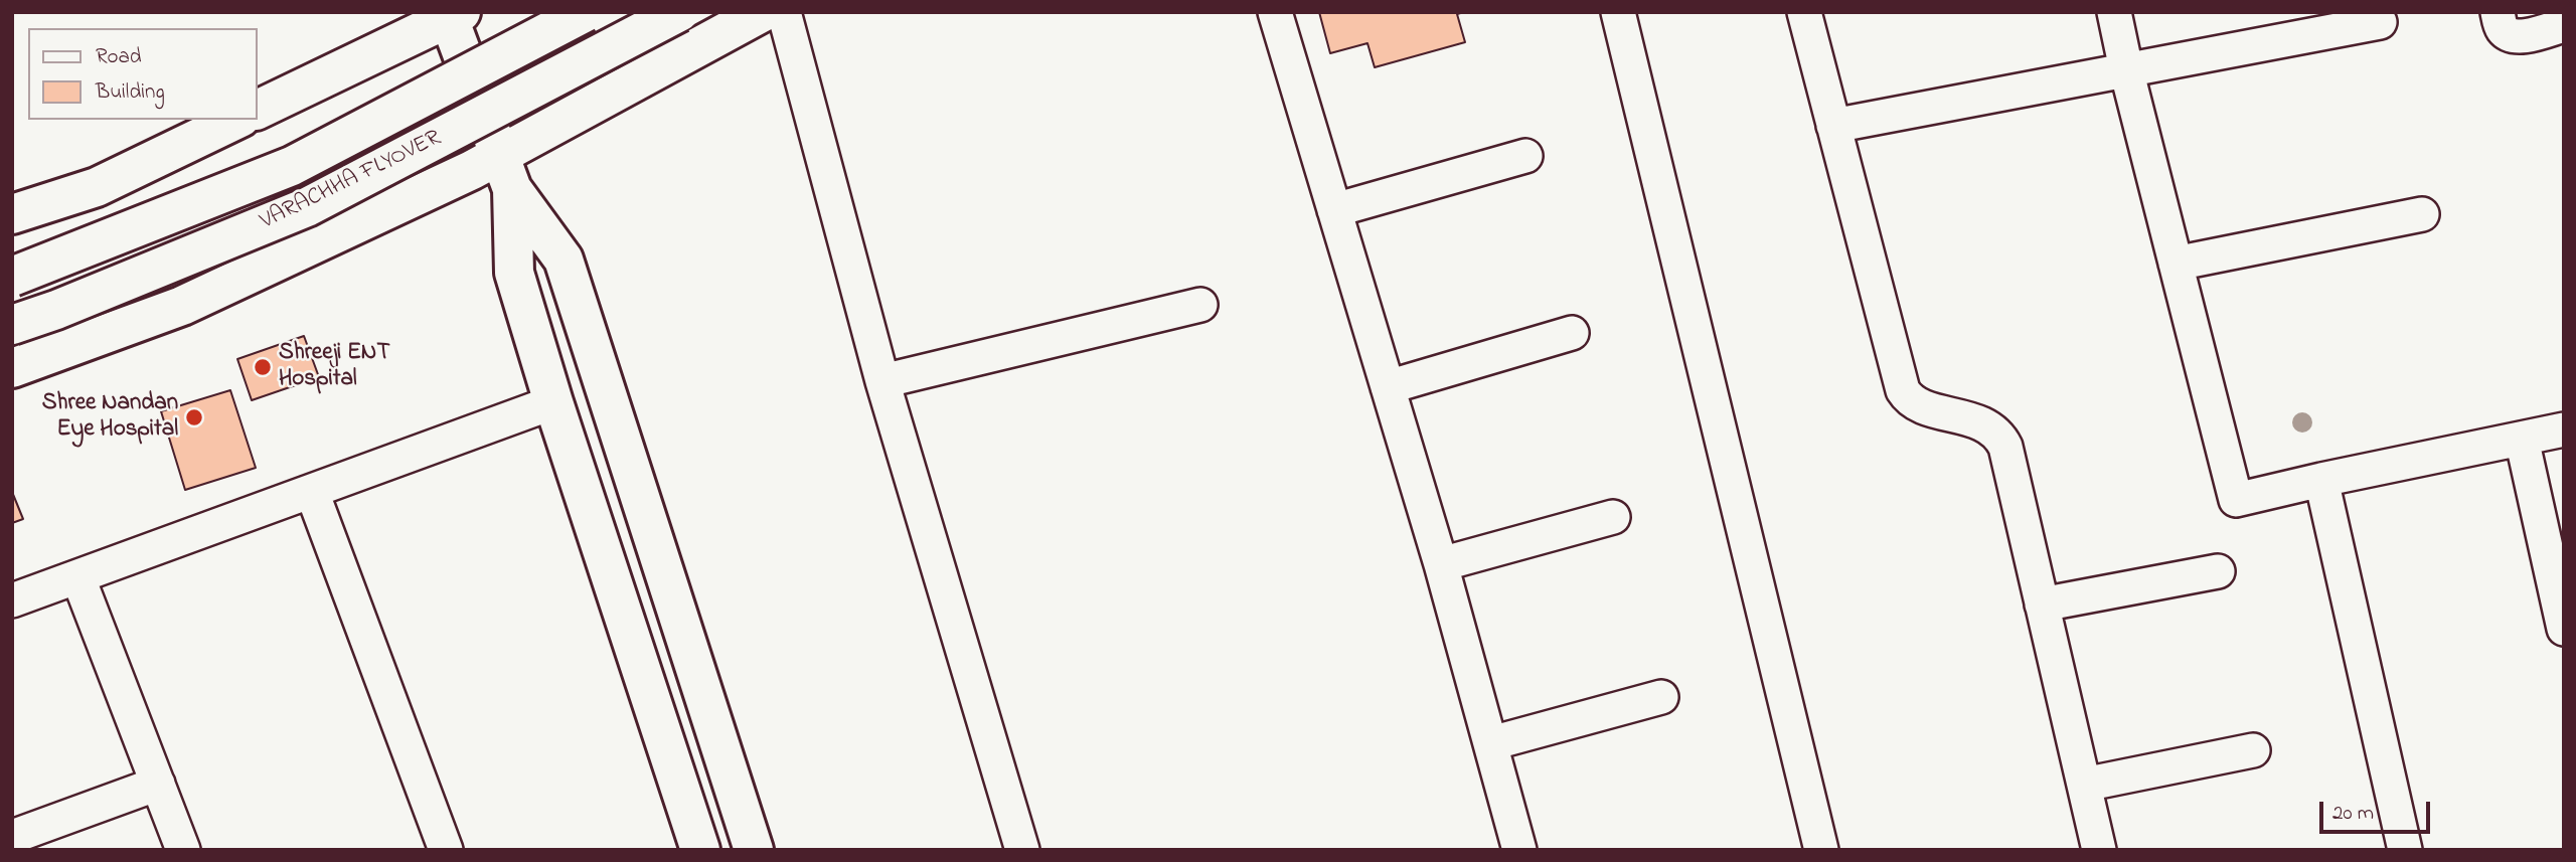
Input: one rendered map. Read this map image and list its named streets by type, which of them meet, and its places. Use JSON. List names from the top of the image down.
{
  "streets": {
    "street": ["VARACHHA FLYOVER"]
  },
  "places": ["Shreeji ENT Hospital", "Shree Nandan Eye Hospital"],
  "legend": ["Road", "Building"],
  "scale_bar": "20 m"
}
